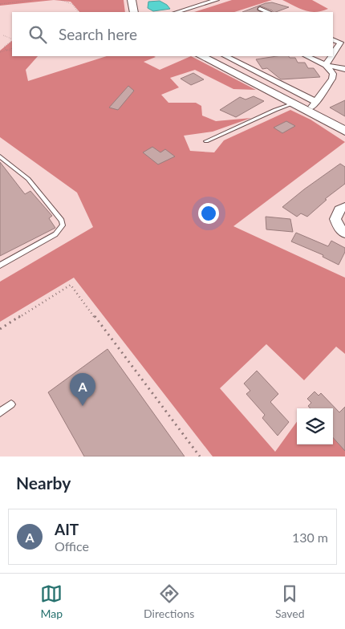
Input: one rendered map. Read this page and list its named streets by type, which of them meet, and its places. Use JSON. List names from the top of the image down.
{
  "page": {
    "search": "Search here",
    "pins": "A",
    "heading": "Nearby",
    "list": [
      {
        "mark": "A",
        "name": "AIT",
        "note": "Office",
        "value": "130 m"
      }
    ],
    "nav": ["Map", "Directions", "Saved"]
  }
}
